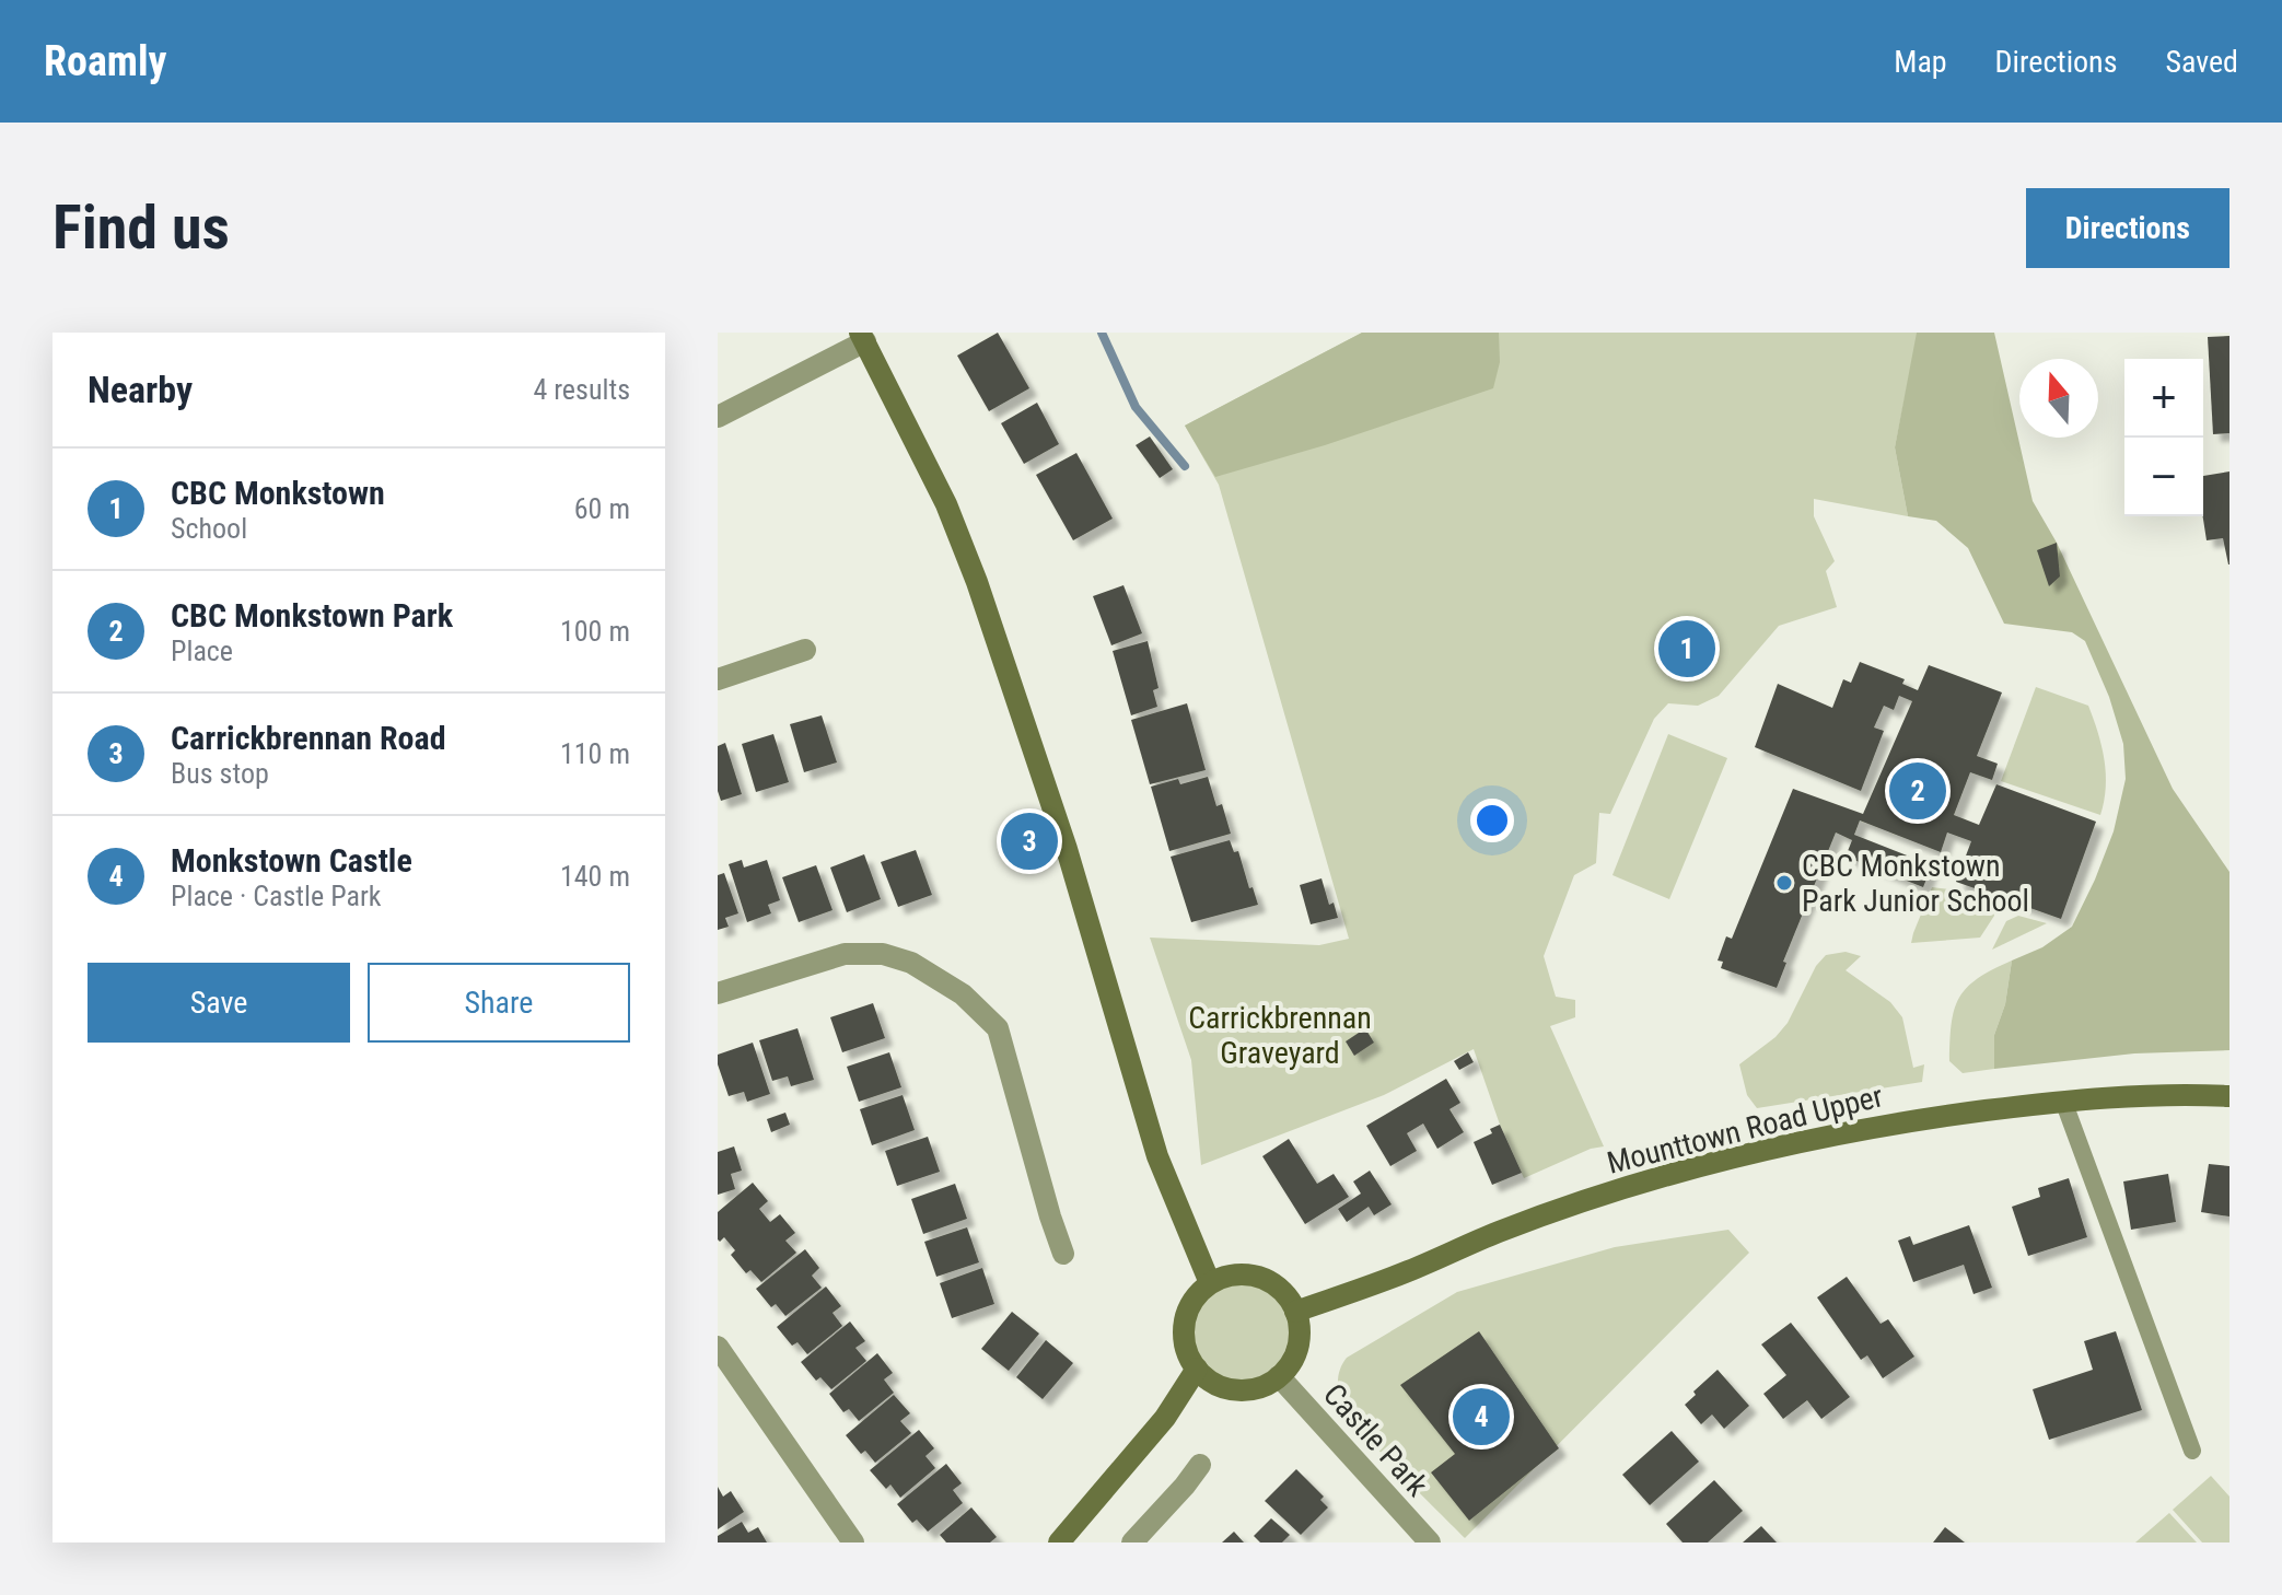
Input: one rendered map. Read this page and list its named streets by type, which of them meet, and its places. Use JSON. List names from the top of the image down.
{
  "streets": {
    "main road": ["Mounttown Road Upper"],
    "street": ["Castle Park"]
  },
  "crossings": [
    ["Mounttown Road Upper", "Castle Park"]
  ],
  "parks": ["Carrickbrennan Graveyard"],
  "places": ["CBC Monkstown Park Junior School"],
  "north": "top",
  "page": {
    "header": "Roamly",
    "nav": ["Map", "Directions", "Saved"],
    "buttons": [
      "Directions",
      ["Save", "Share"]
    ],
    "title": "Find us",
    "heading": ["Nearby", "4 results"],
    "map_buttons": ["+", "−"],
    "list": [
      {
        "mark": "1",
        "name": "CBC Monkstown",
        "note": "School",
        "value": "60 m"
      },
      {
        "mark": "2",
        "name": "CBC Monkstown Park",
        "note": "Place",
        "value": "100 m"
      },
      {
        "mark": "3",
        "name": "Carrickbrennan Road",
        "note": "Bus stop",
        "value": "110 m"
      },
      {
        "mark": "4",
        "name": "Monkstown Castle",
        "note": "Place · Castle Park",
        "value": "140 m"
      }
    ],
    "pins": [
      "1",
      "2",
      "3",
      "4"
    ]
  }
}
